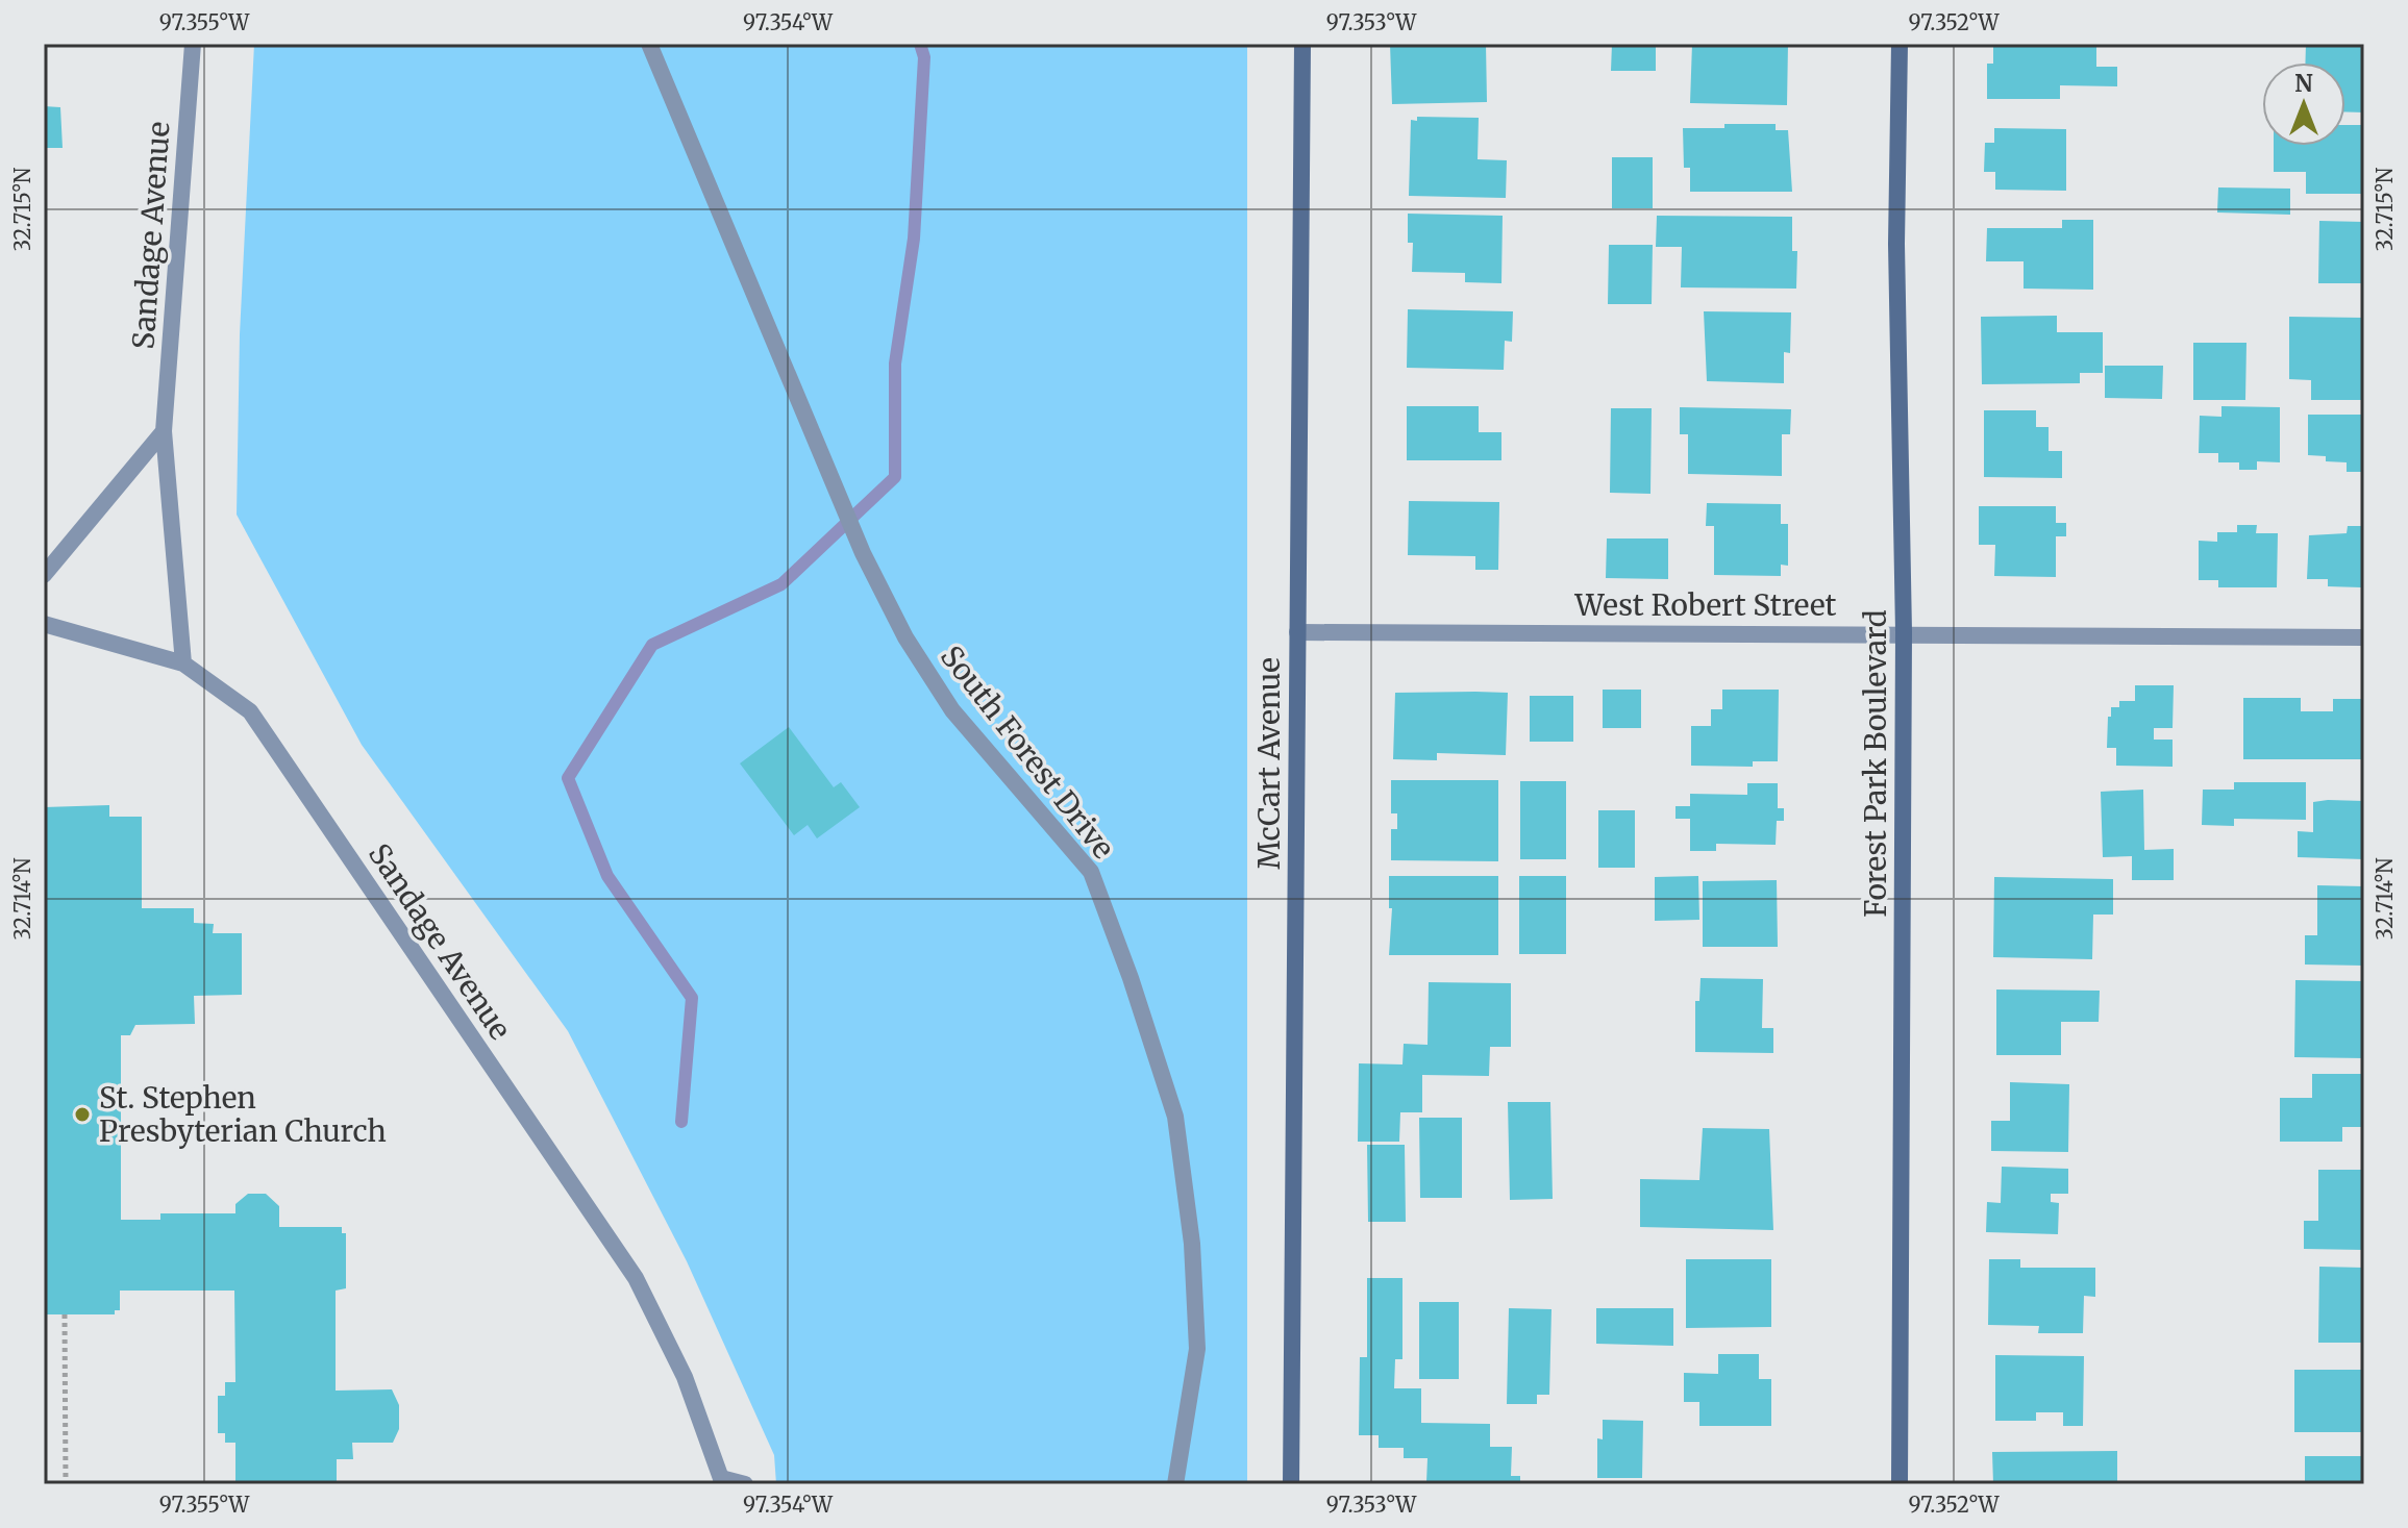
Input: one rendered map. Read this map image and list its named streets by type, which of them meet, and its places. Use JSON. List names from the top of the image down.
{
  "streets": {
    "street": [
      "Sandage Avenue",
      "West Robert Street",
      "South Forest Drive",
      "McCart Avenue",
      "Forest Park Boulevard"
    ]
  },
  "crossings": [
    ["West Robert Street", "McCart Avenue"],
    ["West Robert Street", "Forest Park Boulevard"]
  ],
  "places": ["St. Stephen Presbyterian Church"],
  "north": "top",
  "coordinates": [
    "97.355°W",
    "97.354°W",
    "97.353°W",
    "97.352°W",
    "32.715°N",
    "32.714°N"
  ]
}
